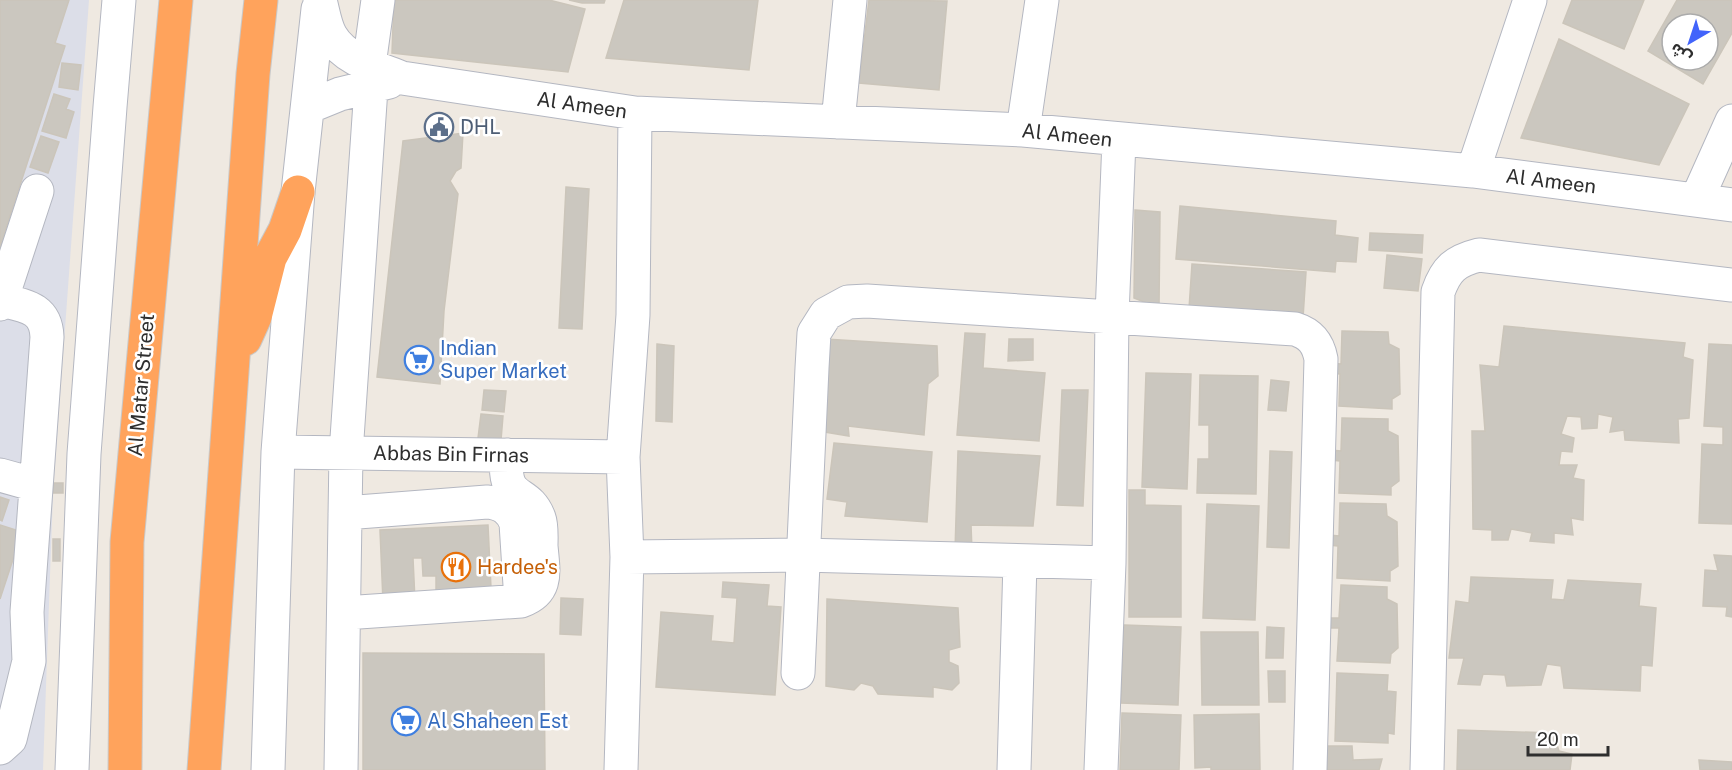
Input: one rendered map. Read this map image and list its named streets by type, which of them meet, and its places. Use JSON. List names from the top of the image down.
{
  "streets": {
    "highway": ["Al Matar Street"],
    "street": ["Al Ameen", "Abbas Bin Firnas"]
  },
  "places": {
    "public building": ["DHL"],
    "supermarket": ["Indian Super Market", "Al Shaheen Est"],
    "restaurant": ["Hardee's"]
  },
  "scale_bar": "20 m",
  "north": "bottom left"
}
